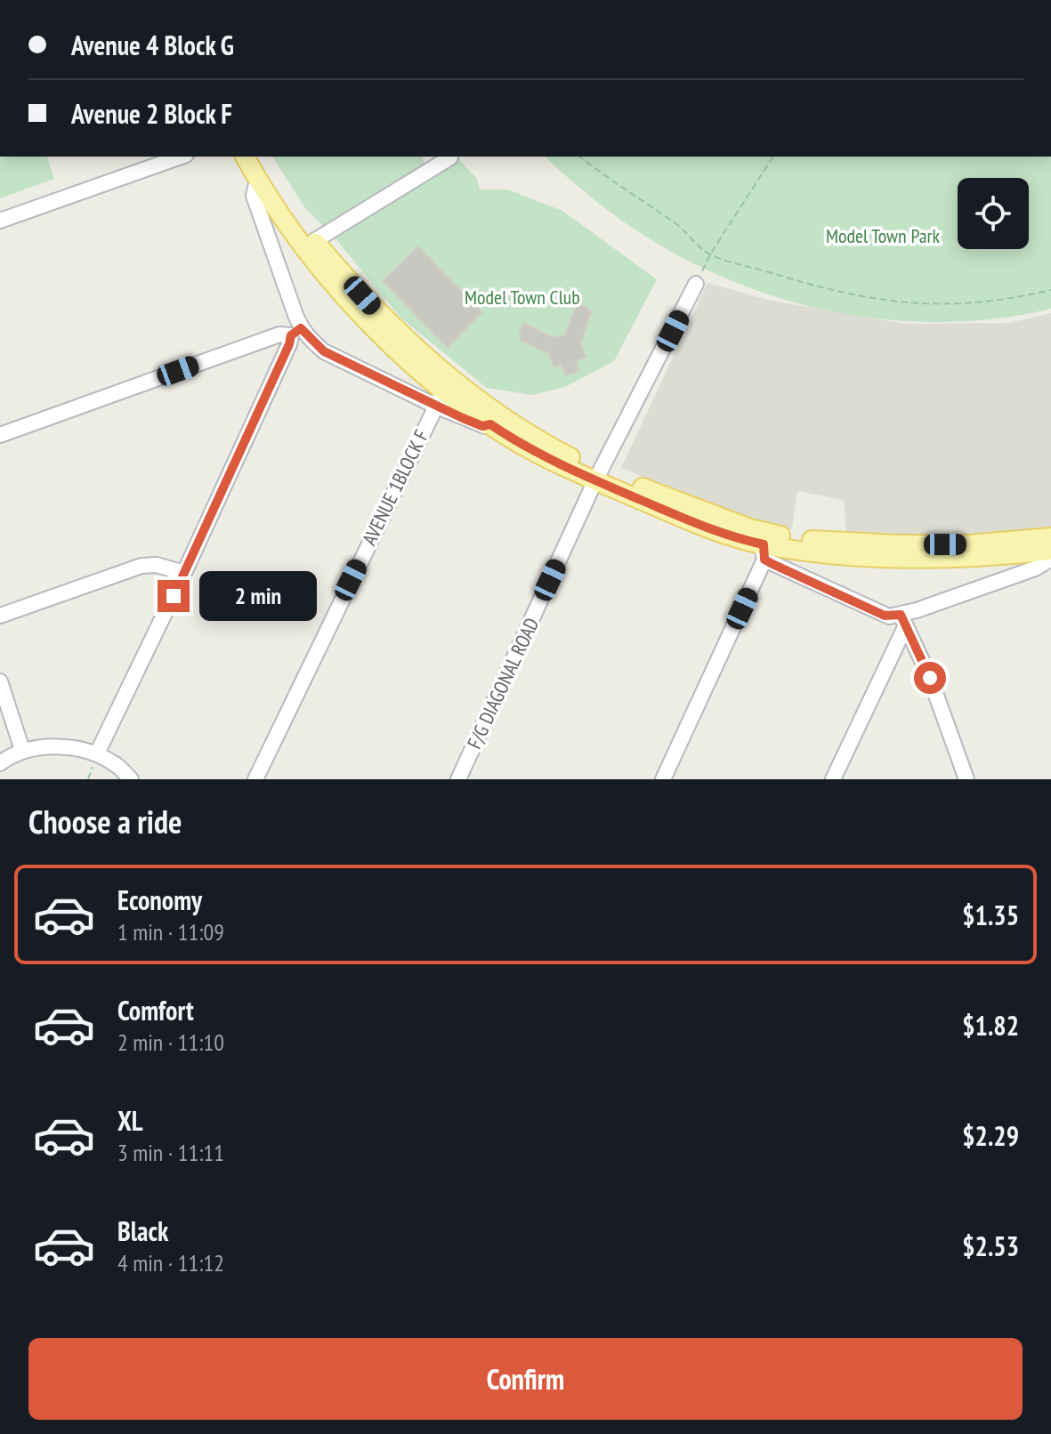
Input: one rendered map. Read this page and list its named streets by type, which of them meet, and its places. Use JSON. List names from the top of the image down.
{
  "streets": {
    "street": ["AVENUE 1BLOCK F", "F/G DIAGONAL ROAD"]
  },
  "parks": ["Model Town Park", "Model Town Club"],
  "page": {
    "banner": ["Avenue 4 Block G", "Avenue 2 Block F"],
    "bubble": "2 min",
    "heading": "Choose a ride",
    "list": [
      {
        "name": "Economy",
        "note": "1 min · 11:09",
        "value": "$1.35"
      },
      {
        "name": "Comfort",
        "note": "2 min · 11:10",
        "value": "$1.82"
      },
      {
        "name": "XL",
        "note": "3 min · 11:11",
        "value": "$2.29"
      },
      {
        "name": "Black",
        "note": "4 min · 11:12",
        "value": "$2.53"
      }
    ],
    "buttons": "Confirm"
  }
}
